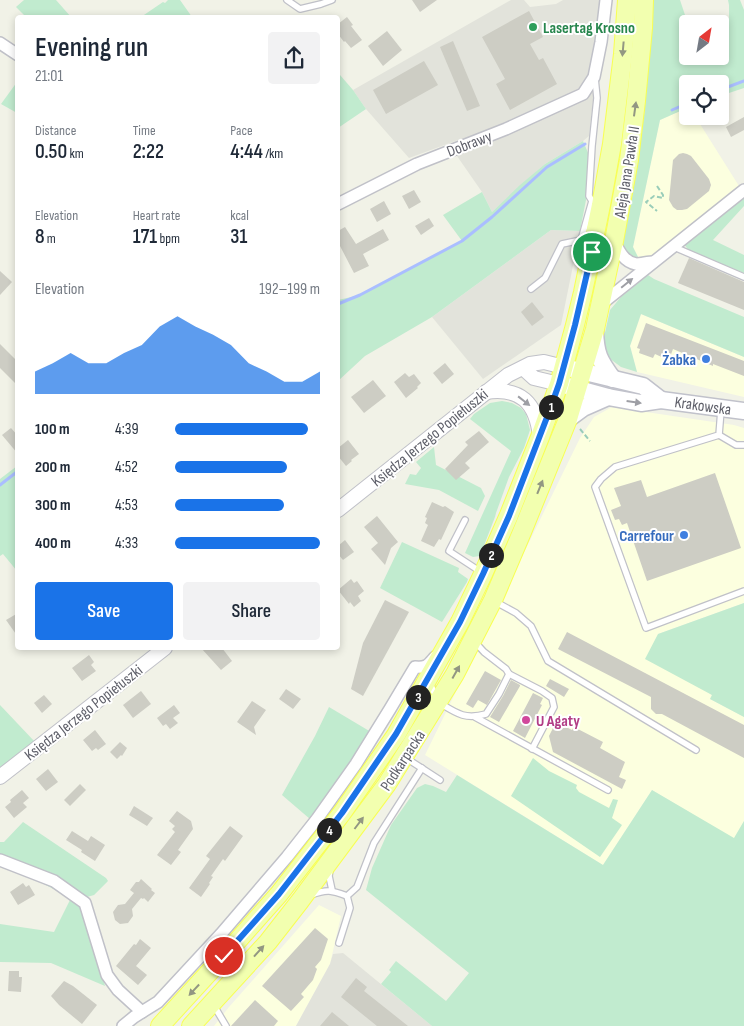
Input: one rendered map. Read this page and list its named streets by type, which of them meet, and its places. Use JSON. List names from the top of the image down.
{
  "streets": {
    "main road": [
      "Aleja Jana Pawła II",
      "Krakowska",
      "Księdza Jerzego Popiełuszki",
      "Podkarpacka"
    ],
    "street": ["Dobrawy"]
  },
  "crossings": [
    ["Aleja Jana Pawła II", "Krakowska"],
    ["Aleja Jana Pawła II", "Księdza Jerzego Popiełuszki"],
    ["Aleja Jana Pawła II", "Podkarpacka"],
    ["Krakowska", "Księdza Jerzego Popiełuszki"],
    ["Krakowska", "Podkarpacka"],
    ["Księdza Jerzego Popiełuszki", "Podkarpacka"]
  ],
  "places": [
    "Lasertag Krosno",
    "Żabka",
    "Carrefour",
    "U Agaty"
  ],
  "north": "top right",
  "page": {
    "heading": ["Evening run", "21:01"],
    "stats": [
      ["Distance", "0.50 km"],
      ["Time", "2:22"],
      ["Pace", "4:44 /km"],
      ["Elevation", "8 m"],
      ["Heart rate", "171 bpm"],
      ["kcal", "31"]
    ],
    "chart": ["Elevation", "192–199 m"],
    "pins": [
      "1",
      "2",
      "3",
      "4"
    ],
    "list": [
      {
        "name": "100 m",
        "note": "4:39"
      },
      {
        "name": "200 m",
        "note": "4:52"
      },
      {
        "name": "300 m",
        "note": "4:53"
      },
      {
        "name": "400 m",
        "note": "4:33"
      }
    ],
    "buttons": ["Save", "Share"]
  }
}
